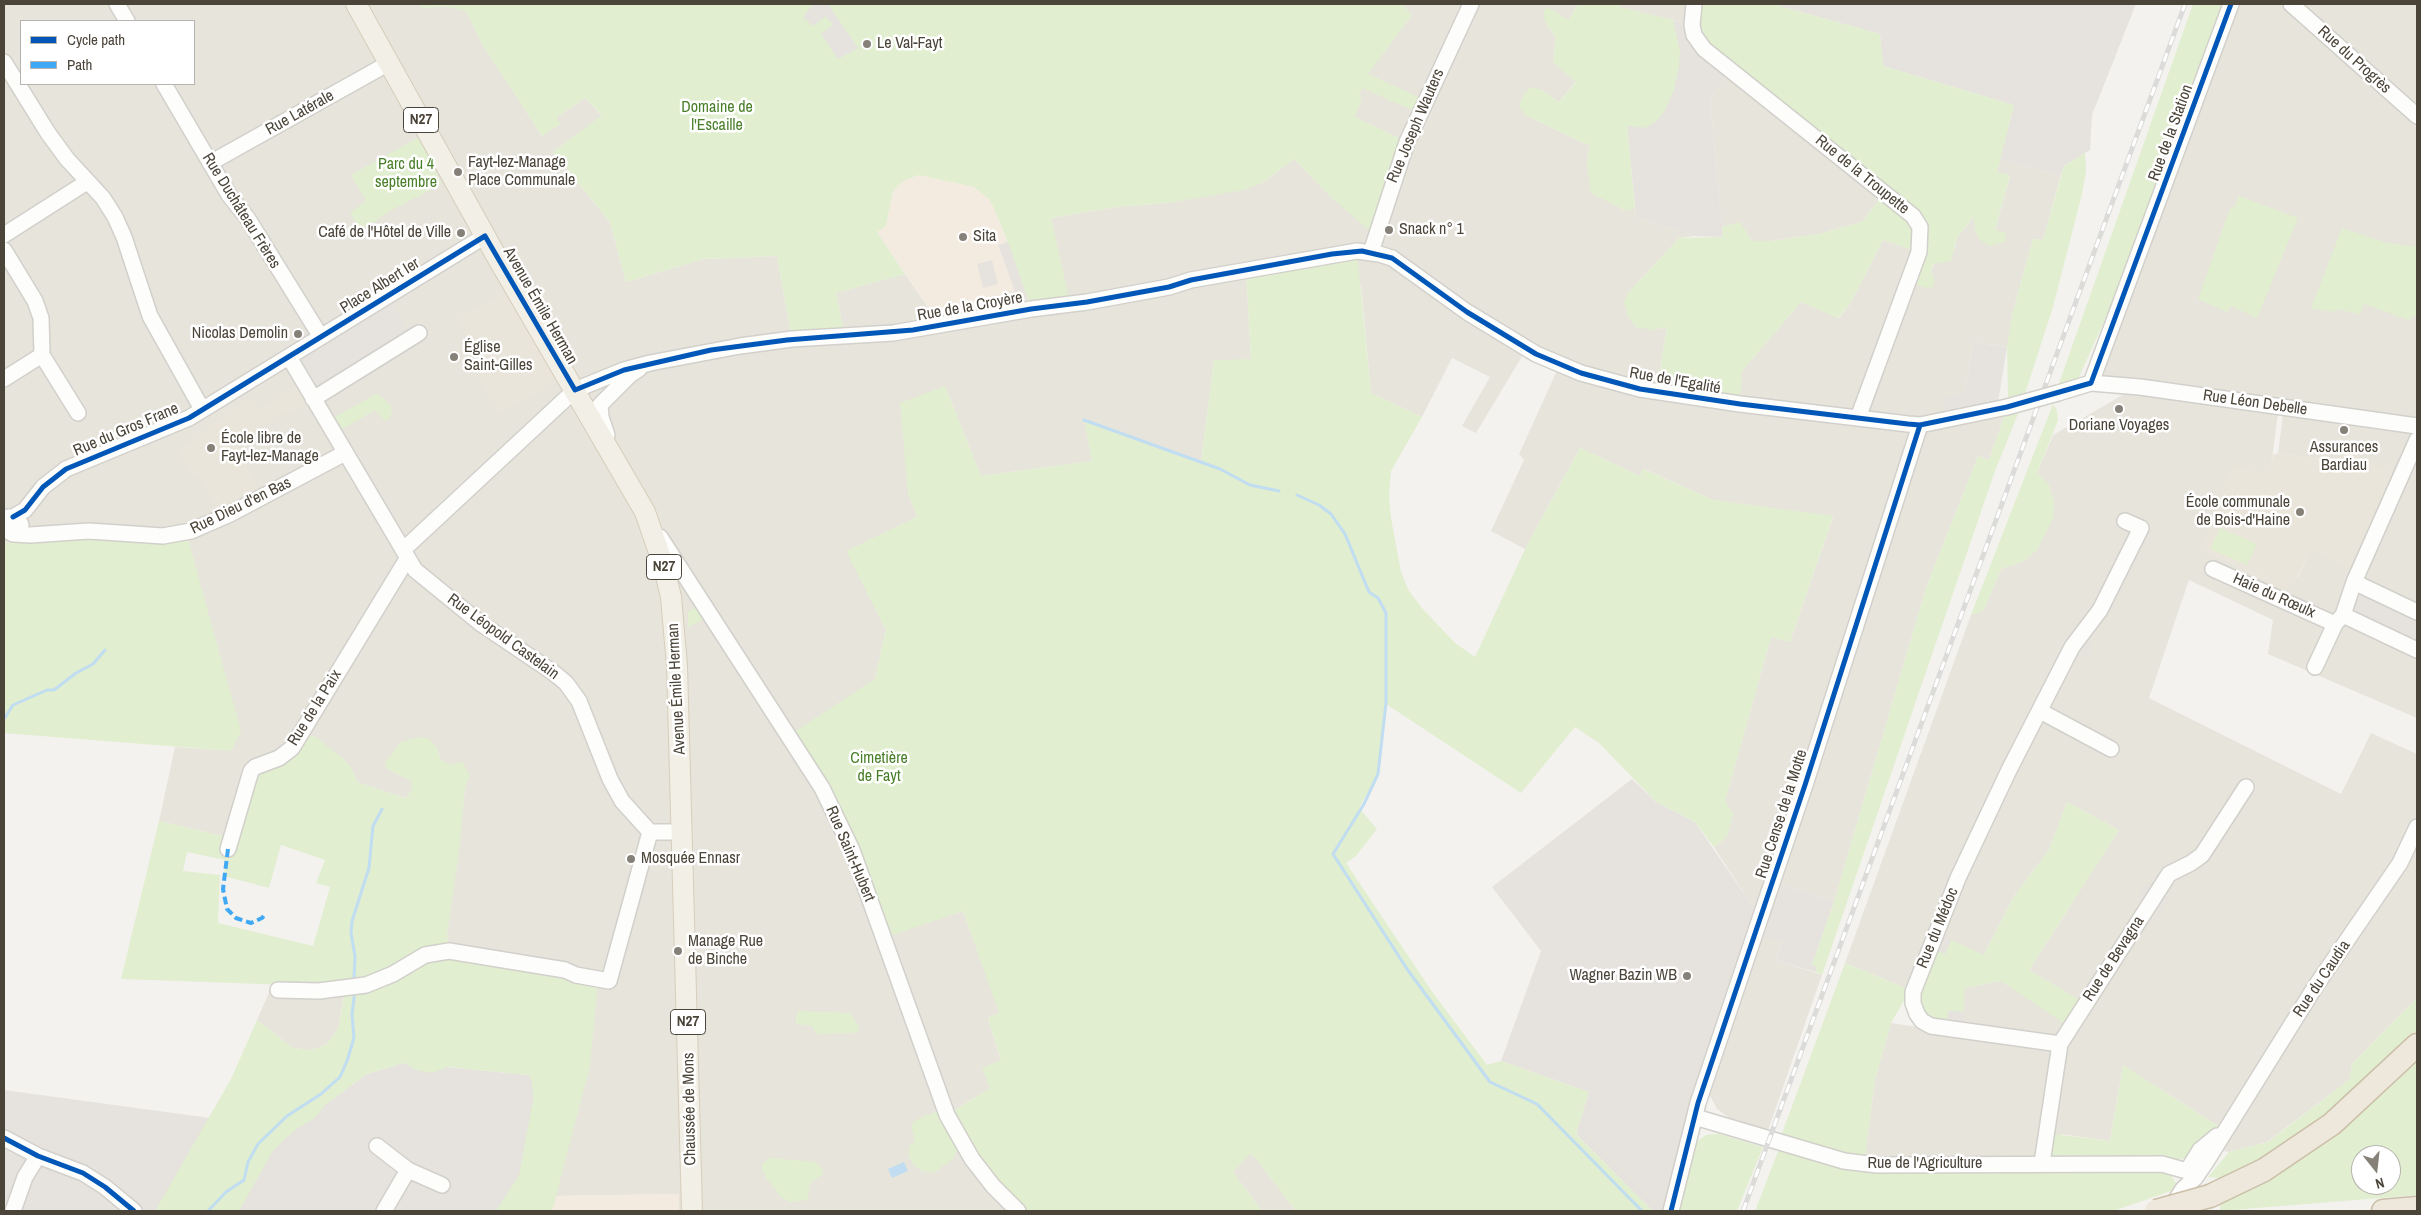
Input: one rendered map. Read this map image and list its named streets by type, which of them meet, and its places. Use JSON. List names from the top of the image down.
{
  "streets": {
    "main road": ["N27", "Avenue Émile Herman", "Chaussée de Mons"],
    "street": [
      "Rue du Progrès",
      "Rue Latérale",
      "Rue Joseph Wauters",
      "Rue de la Station",
      "Rue de la Troupette",
      "Rue Duchâteau Frères",
      "Place Albert Ier",
      "Rue de la Croyère",
      "Rue de l'Egalité",
      "Rue Léon Debelle",
      "Rue du Gros Frane",
      "Rue Dieu d'en Bas",
      "Haie du Rœulx",
      "Rue Léopold Castelain",
      "Rue de la Paix",
      "Rue Cense de la Motte",
      "Rue Saint-Hubert",
      "Rue du Médoc",
      "Rue de Bevagna",
      "Rue du Caudia",
      "Rue de l'Agriculture"
    ]
  },
  "crossings": [
    ["Rue Latérale", "Rue Duchâteau Frères"],
    ["Rue Latérale", "Avenue Émile Herman"],
    ["Rue Joseph Wauters", "Rue de la Croyère"],
    ["Rue Joseph Wauters", "Rue de l'Egalité"],
    ["Rue de la Station", "Rue Léon Debelle"],
    ["Rue de la Troupette", "Rue de l'Egalité"],
    ["Rue Duchâteau Frères", "Place Albert Ier"],
    ["Place Albert Ier", "Avenue Émile Herman"],
    ["Place Albert Ier", "Rue du Gros Frane"],
    ["Place Albert Ier", "Rue Léopold Castelain"],
    ["Avenue Émile Herman", "Rue de la Croyère"],
    ["Avenue Émile Herman", "Rue de la Paix"],
    ["Avenue Émile Herman", "Rue Saint-Hubert"],
    ["Avenue Émile Herman", "Chaussée de Mons"],
    ["Rue de la Croyère", "Rue de l'Egalité"],
    ["Rue de la Croyère", "Rue de la Paix"],
    ["Rue de l'Egalité", "Rue Léon Debelle"],
    ["Rue de l'Egalité", "Rue Cense de la Motte"],
    ["Rue du Gros Frane", "Rue Dieu d'en Bas"],
    ["Rue du Gros Frane", "Rue Léopold Castelain"],
    ["Rue Dieu d'en Bas", "Rue Léopold Castelain"],
    ["Rue Léopold Castelain", "Rue de la Paix"],
    ["Rue Cense de la Motte", "Rue de l'Agriculture"],
    ["Rue du Médoc", "Rue de Bevagna"],
    ["Rue de Bevagna", "Rue de l'Agriculture"],
    ["Rue du Caudia", "Rue de l'Agriculture"]
  ],
  "parks": ["Domaine de l'Escaille", "Parc du 4 septembre", "Cimetière de Fayt"],
  "places": [
    "Le Val-Fayt",
    "Fayt-lez-Manage Place Communale",
    "Snack n° 1",
    "Café de l'Hôtel de Ville",
    "Sita",
    "Nicolas Demolin",
    "Église Saint-Gilles",
    "Doriane Voyages",
    "Assurances Bardiau",
    "École libre de Fayt-lez-Manage",
    "École communale de Bois-d'Haine",
    "Mosquée Ennasr",
    "Manage Rue de Binche",
    "Wagner Bazin WB"
  ],
  "legend": ["Cycle path", "Path"],
  "north": "bottom"
}
